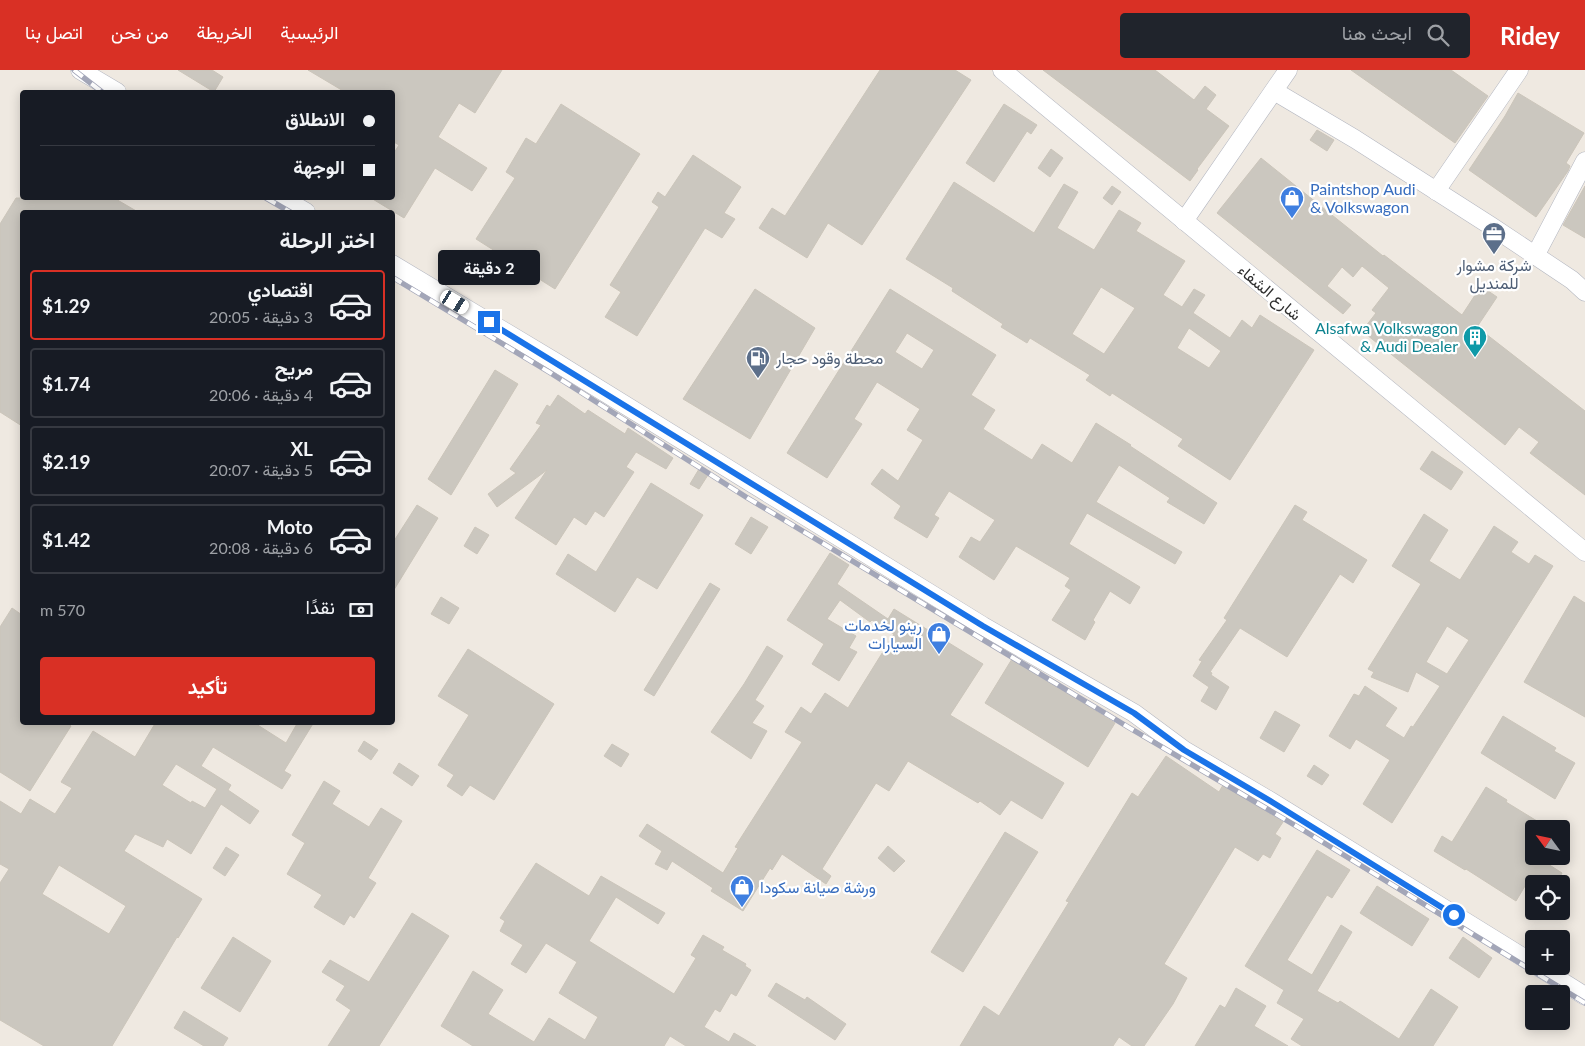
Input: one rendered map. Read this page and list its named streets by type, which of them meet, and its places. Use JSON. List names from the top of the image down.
{
  "streets": {
    "street": ["شارع الشفاء"]
  },
  "places": {
    "shop": ["Paintshop Audi & Volkswagon", "رينو لخدمات السيارات", "ورشة صيانة سكودا"],
    "office": ["شركة مشوار للمنديل"],
    "building": ["Alsafwa Volkswagon & Audi Dealer"],
    "fuel station": ["محطة وقود حجار"]
  },
  "north": "top left",
  "page": {
    "header": "Ridey",
    "search": "ابحث هنا",
    "nav": [
      "الرئيسية",
      "الخريطة",
      "من نحن",
      "اتصل بنا"
    ],
    "banner": ["الانطلاق", "الوجهة"],
    "heading": "اختر الرحلة",
    "bubble": "2 دقيقة",
    "list": [
      {
        "name": "اقتصادي",
        "note": "3 دقيقة · 20:05",
        "value": "$1.29"
      },
      {
        "name": "مريح",
        "note": "4 دقيقة · 20:06",
        "value": "$1.74"
      },
      {
        "name": "XL",
        "note": "5 دقيقة · 20:07",
        "value": "$2.19"
      },
      {
        "name": "Moto",
        "note": "6 دقيقة · 20:08",
        "value": "$1.42"
      }
    ],
    "pay": ["نقدًا", "570 m"],
    "buttons": "تأكيد",
    "map_buttons": ["+", "−"]
  }
}
